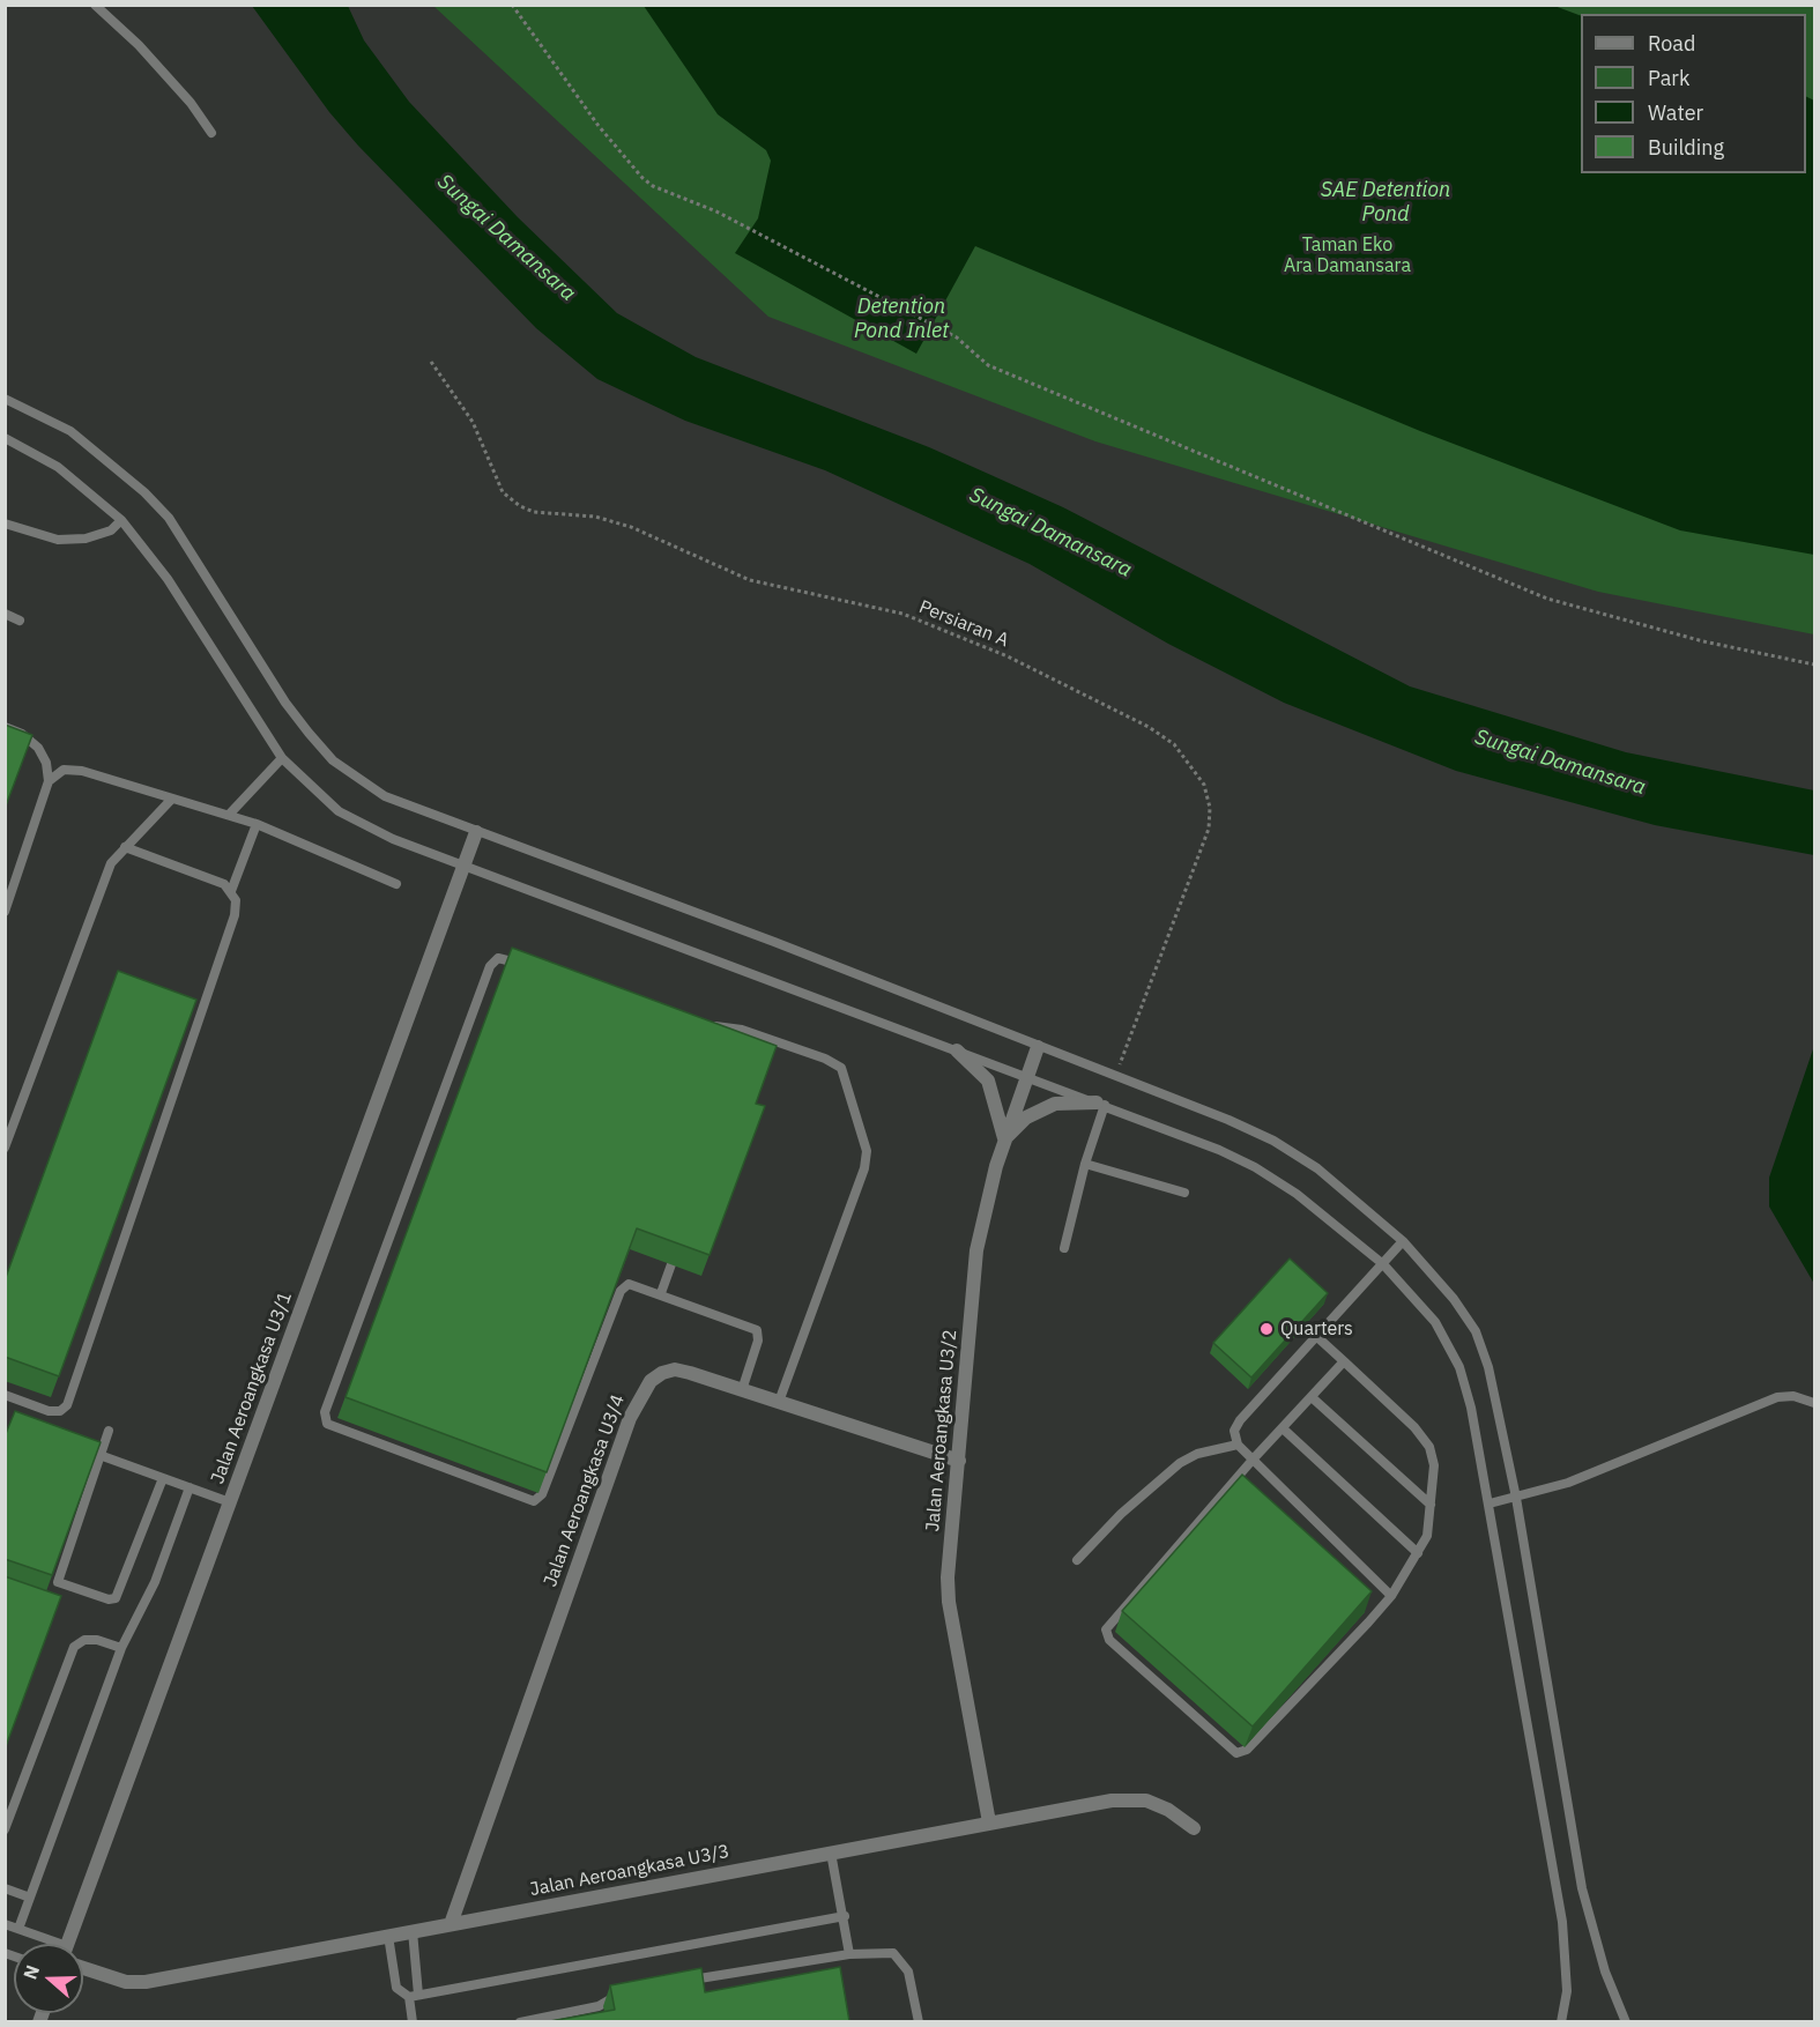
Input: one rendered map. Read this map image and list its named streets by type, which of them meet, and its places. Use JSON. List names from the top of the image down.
{
  "streets": {
    "street": [
      "Jalan Aeroangkasa U3/1",
      "Jalan Aeroangkasa U3/2",
      "Jalan Aeroangkasa U3/4",
      "Jalan Aeroangkasa U3/3"
    ],
    "path": ["Persiaran A"]
  },
  "crossings": [
    ["Jalan Aeroangkasa U3/2", "Jalan Aeroangkasa U3/4"],
    ["Jalan Aeroangkasa U3/2", "Jalan Aeroangkasa U3/3"],
    ["Jalan Aeroangkasa U3/4", "Jalan Aeroangkasa U3/3"]
  ],
  "water": ["SAE Detention Pond", "Sungai Damansara", "Detention Pond Inlet"],
  "parks": ["Taman Eko Ara Damansara"],
  "places": ["Quarters"],
  "legend": [
    "Road",
    "Park",
    "Water",
    "Building"
  ],
  "north": "left"
}
